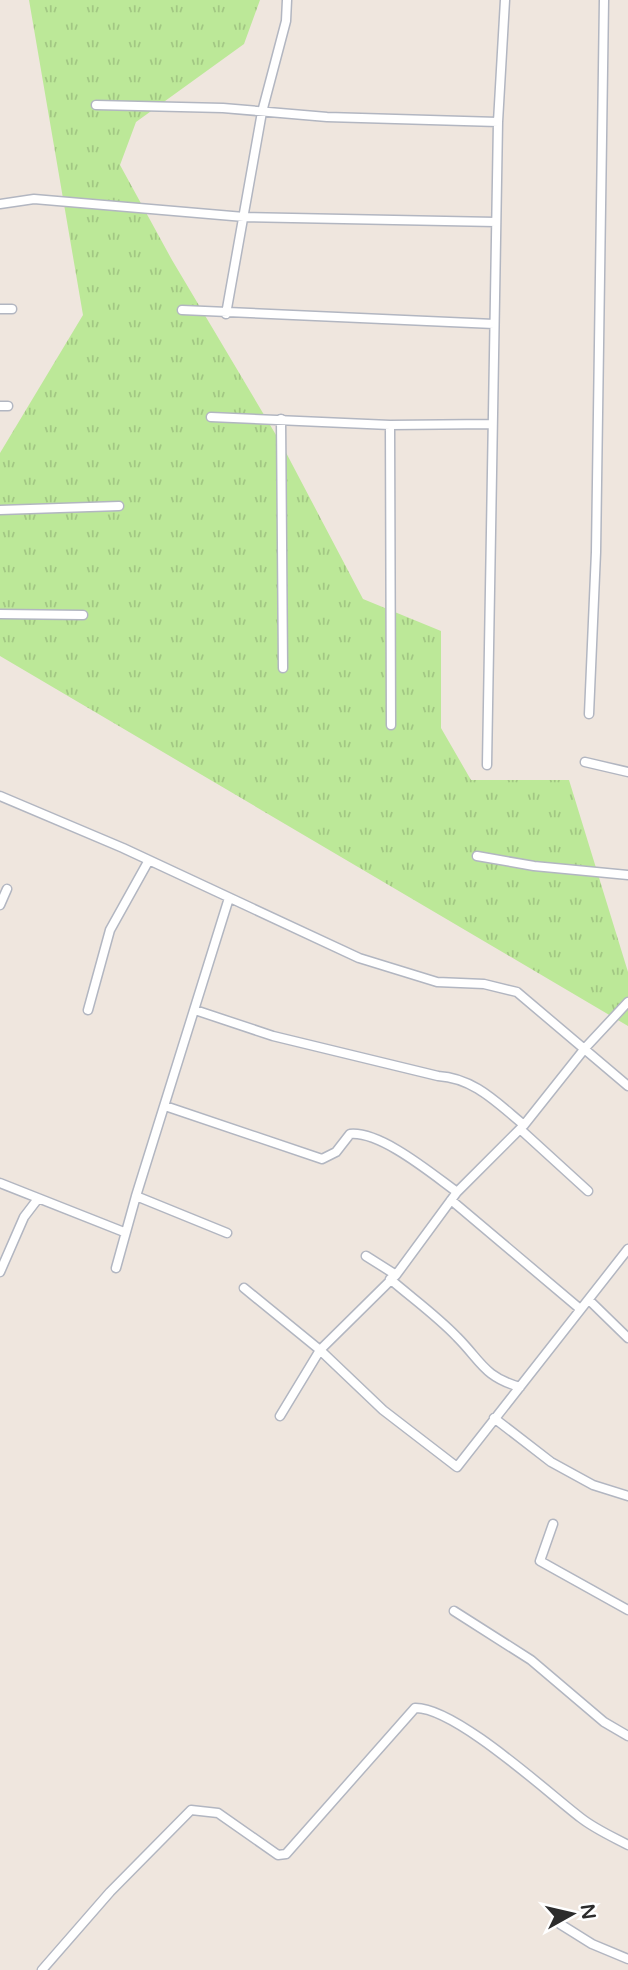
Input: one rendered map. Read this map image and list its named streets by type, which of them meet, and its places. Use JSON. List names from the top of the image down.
{
  "north": "right"
}
